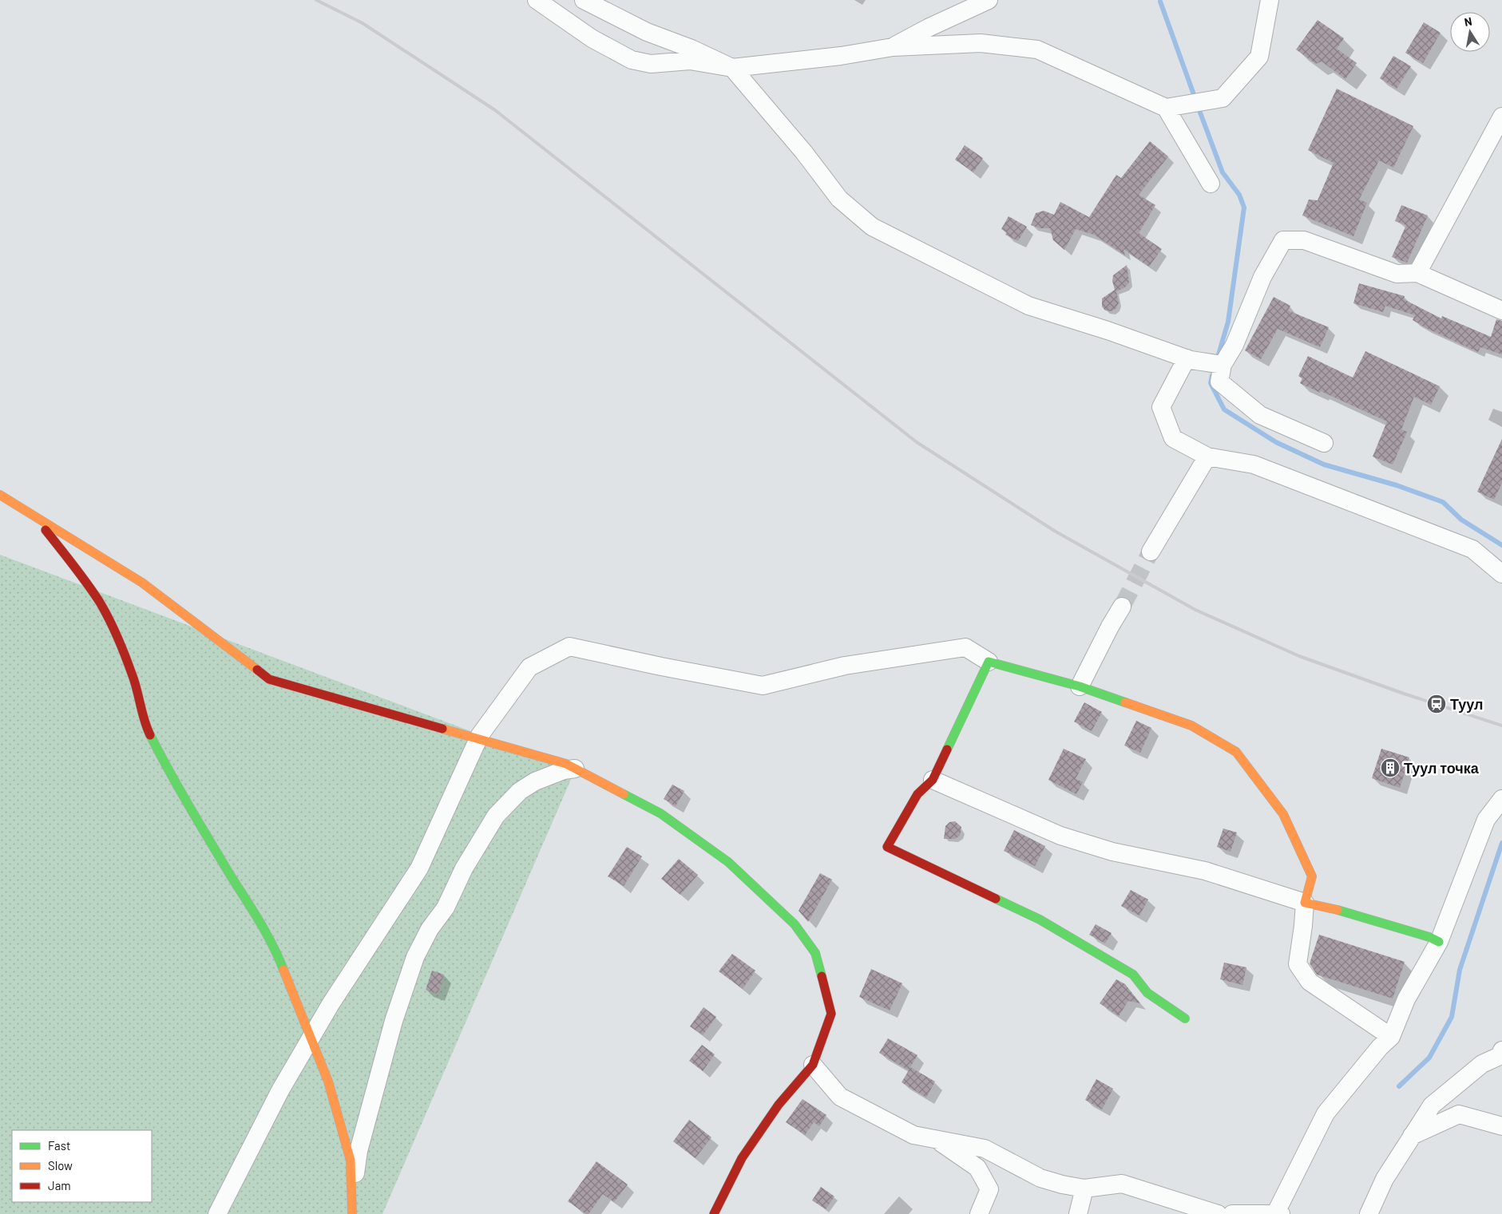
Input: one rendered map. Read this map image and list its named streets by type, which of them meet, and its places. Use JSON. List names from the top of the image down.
{
  "places": {
    "station": ["Туул"],
    "building": ["Туул точка"]
  },
  "legend": ["Fast", "Slow", "Jam"],
  "north": "top"
}
